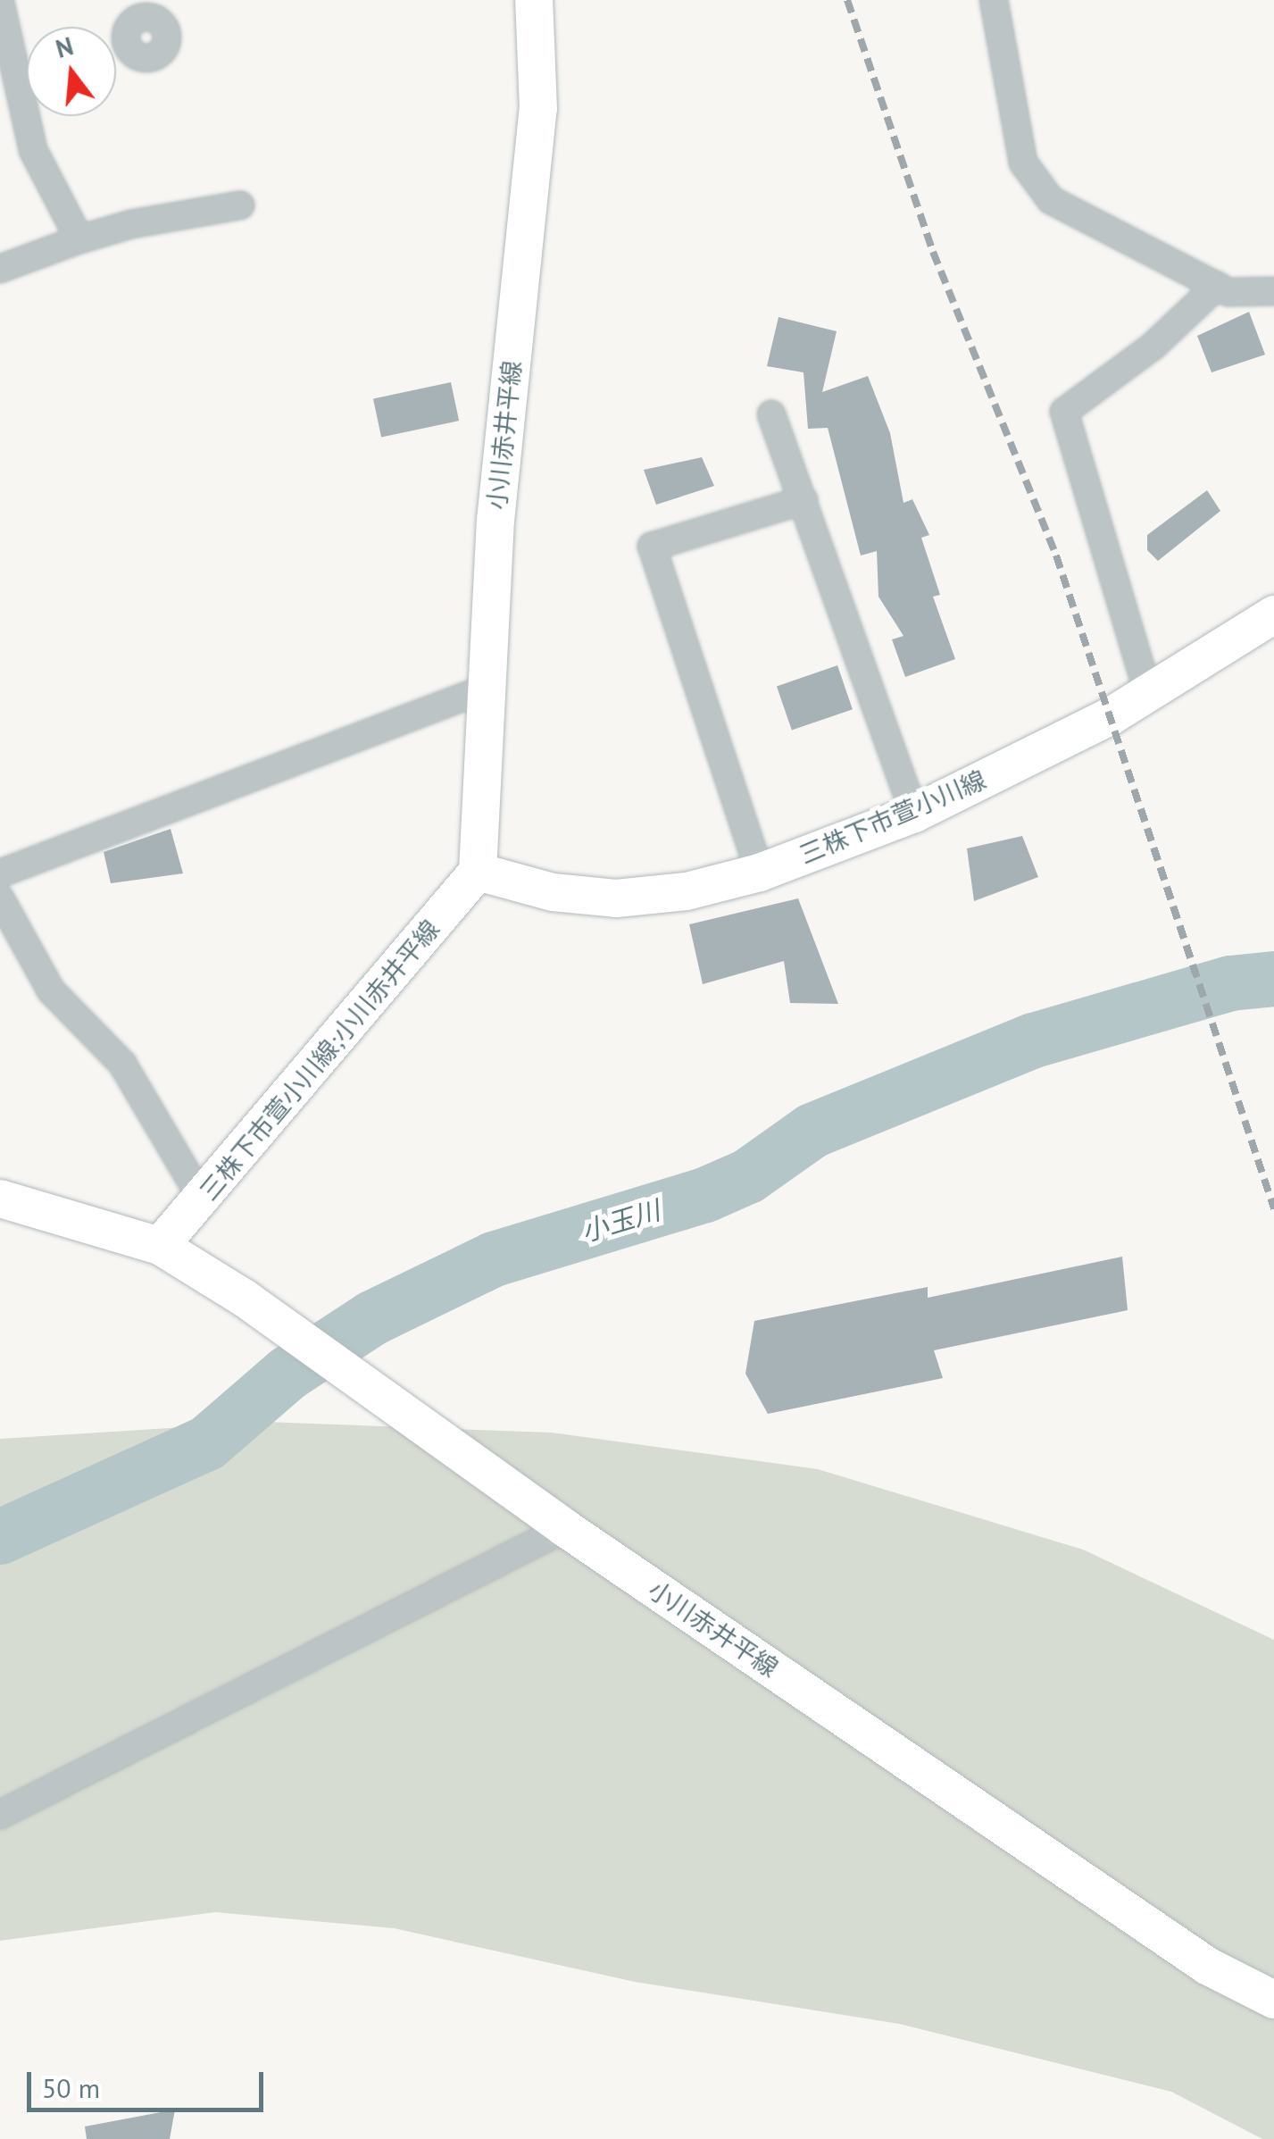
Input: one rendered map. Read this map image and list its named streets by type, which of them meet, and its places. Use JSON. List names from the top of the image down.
{
  "streets": {
    "main road": ["小川赤井平線", "三株下市萱小川線", "三株下市萱小川線;小川赤井平線"]
  },
  "crossings": [
    ["小川赤井平線", "三株下市萱小川線"],
    ["小川赤井平線", "三株下市萱小川線;小川赤井平線"],
    ["三株下市萱小川線", "三株下市萱小川線;小川赤井平線"]
  ],
  "water": ["小玉川"],
  "scale_bar": "50 m",
  "north": "top"
}
